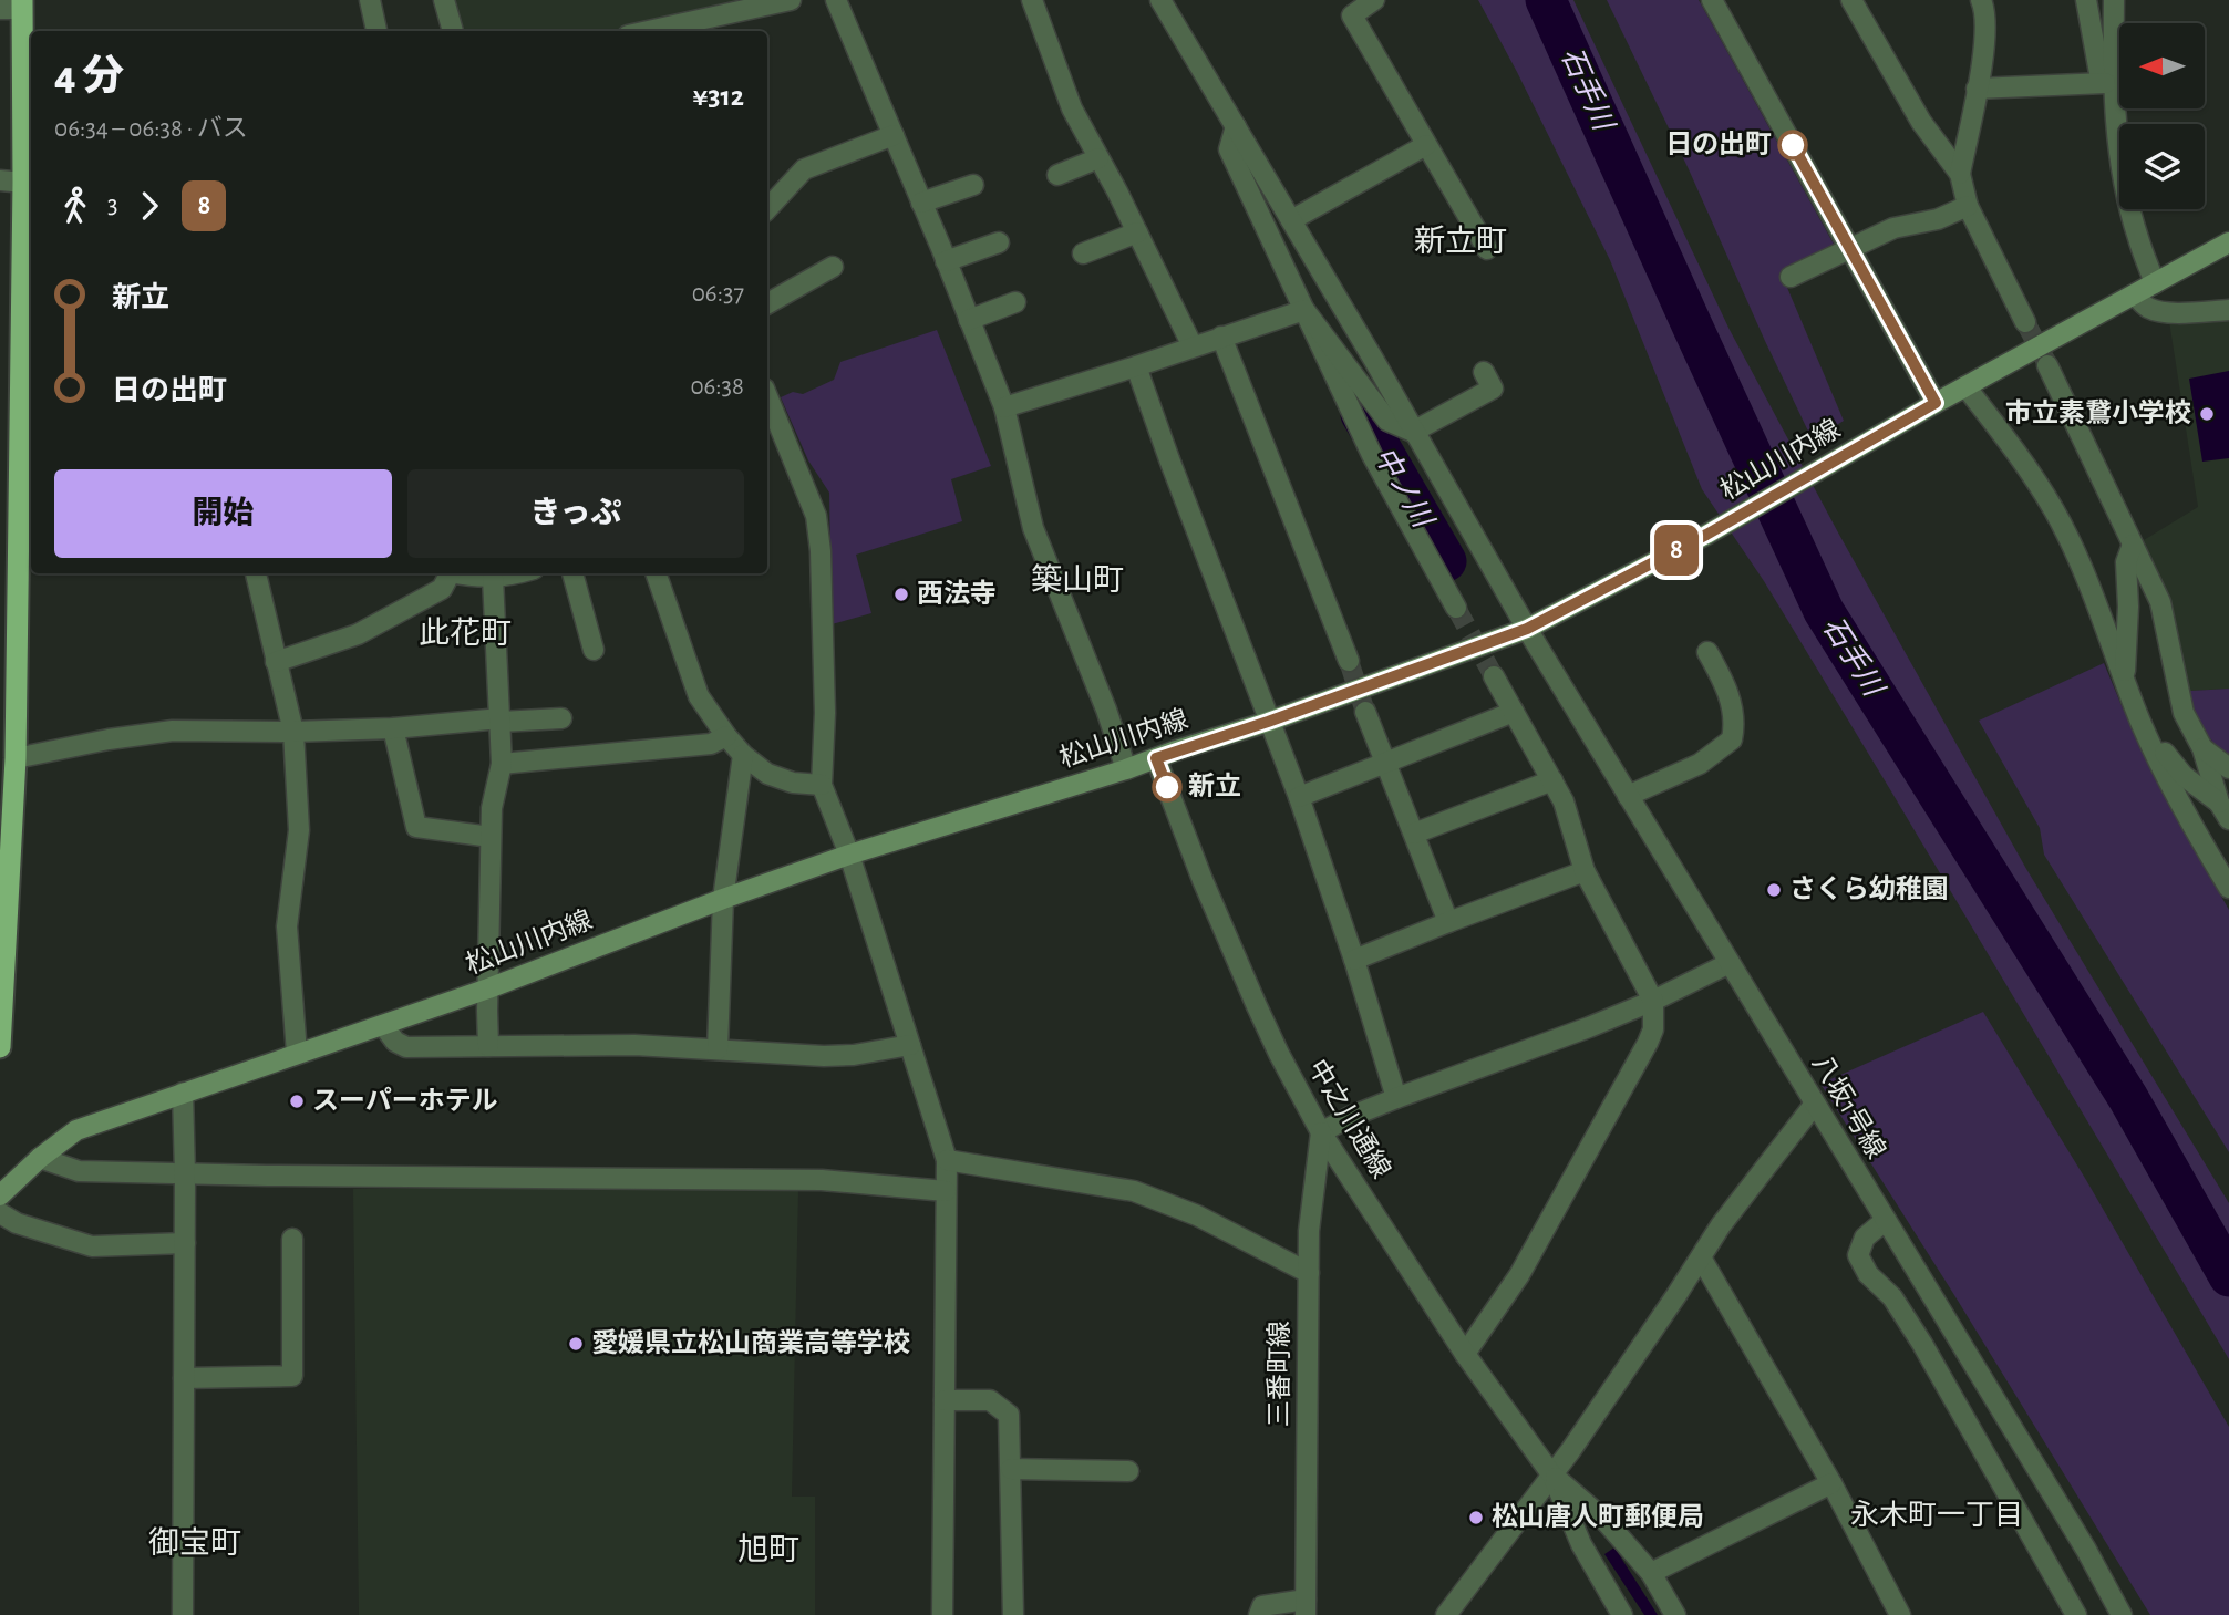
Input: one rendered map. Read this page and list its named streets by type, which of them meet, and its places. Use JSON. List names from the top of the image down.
{
  "streets": {
    "main road": ["松山川内線"],
    "street": ["八坂1号線", "中之川通線", "三番町線"]
  },
  "crossings": [
    ["松山川内線", "八坂1号線"],
    ["松山川内線", "中之川通線"],
    ["中之川通線", "三番町線"]
  ],
  "districts": [
    "新立町",
    "築山町",
    "此花町",
    "永木町一丁目",
    "御宝町",
    "旭町"
  ],
  "water": ["石手川", "中ノ川"],
  "places": [
    "日の出町",
    "市立素鵞小学校",
    "西法寺",
    "新立",
    "さくら幼稚園",
    "スーパーホテル",
    "愛媛県立松山商業高等学校",
    "松山唐人町郵便局"
  ],
  "lines": ["bus line 8"],
  "north": "left",
  "page": {
    "on_map": "8",
    "heading": ["4 分", "06:34 – 06:38 · バス", "¥312"],
    "legs": ["3", "8"],
    "list": [
      {
        "name": "新立",
        "value": "06:37"
      },
      {
        "name": "日の出町",
        "value": "06:38"
      }
    ],
    "buttons": ["開始", "きっぷ"]
  }
}
